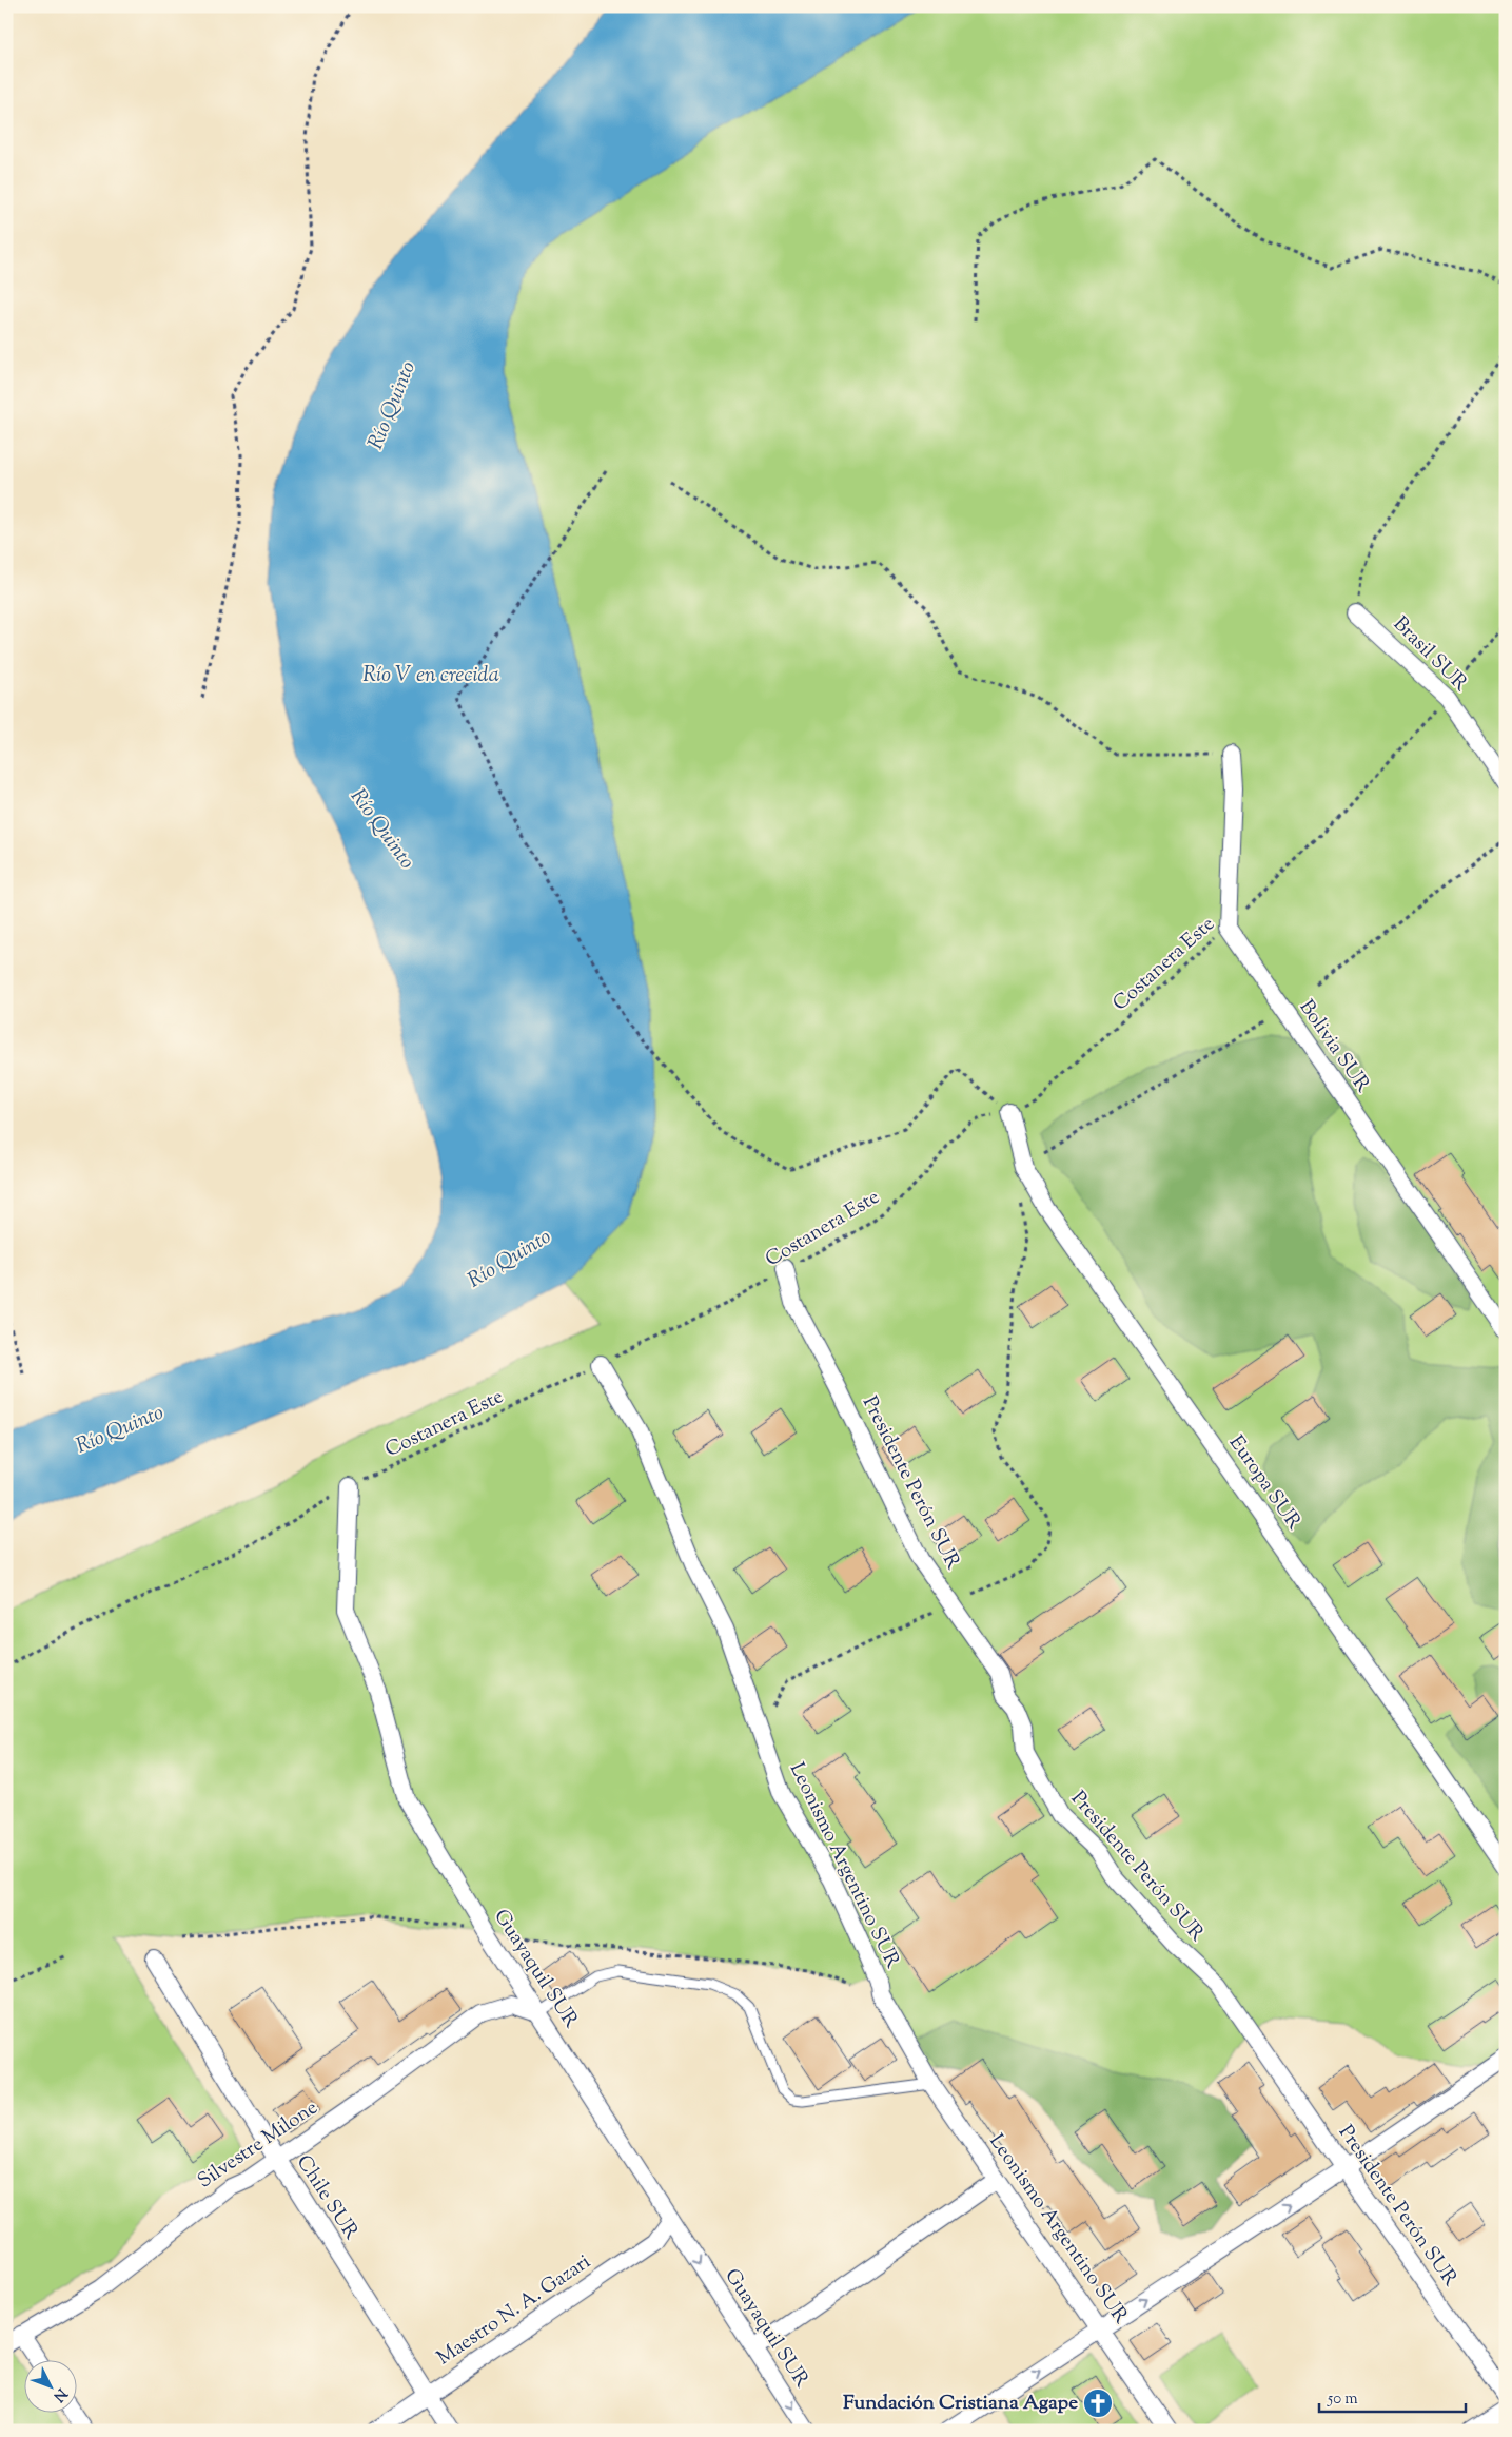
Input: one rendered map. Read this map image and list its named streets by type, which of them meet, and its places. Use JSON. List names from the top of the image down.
{
  "streets": {
    "street": [
      "Brasil SUR",
      "Bolivia SUR",
      "Presidente Perón SUR",
      "Europa SUR",
      "Leonismo Argentino SUR",
      "Guayaquil SUR",
      "Silvestre Milone",
      "Chile SUR",
      "Maestro N. A. Gazari"
    ],
    "path": ["Costanera Este"]
  },
  "crossings": [
    ["Brasil SUR", "Costanera Este"],
    ["Costanera Este", "Bolivia SUR"],
    ["Costanera Este", "Presidente Perón SUR"],
    ["Costanera Este", "Europa SUR"],
    ["Costanera Este", "Leonismo Argentino SUR"],
    ["Costanera Este", "Guayaquil SUR"],
    ["Guayaquil SUR", "Silvestre Milone"],
    ["Guayaquil SUR", "Maestro N. A. Gazari"],
    ["Silvestre Milone", "Chile SUR"],
    ["Chile SUR", "Maestro N. A. Gazari"]
  ],
  "water": ["Río Quinto", "Río V en crecida"],
  "places": {
    "church": ["Fundación Cristiana Agape"]
  },
  "scale_bar": "50 m",
  "north": "bottom right"
}
